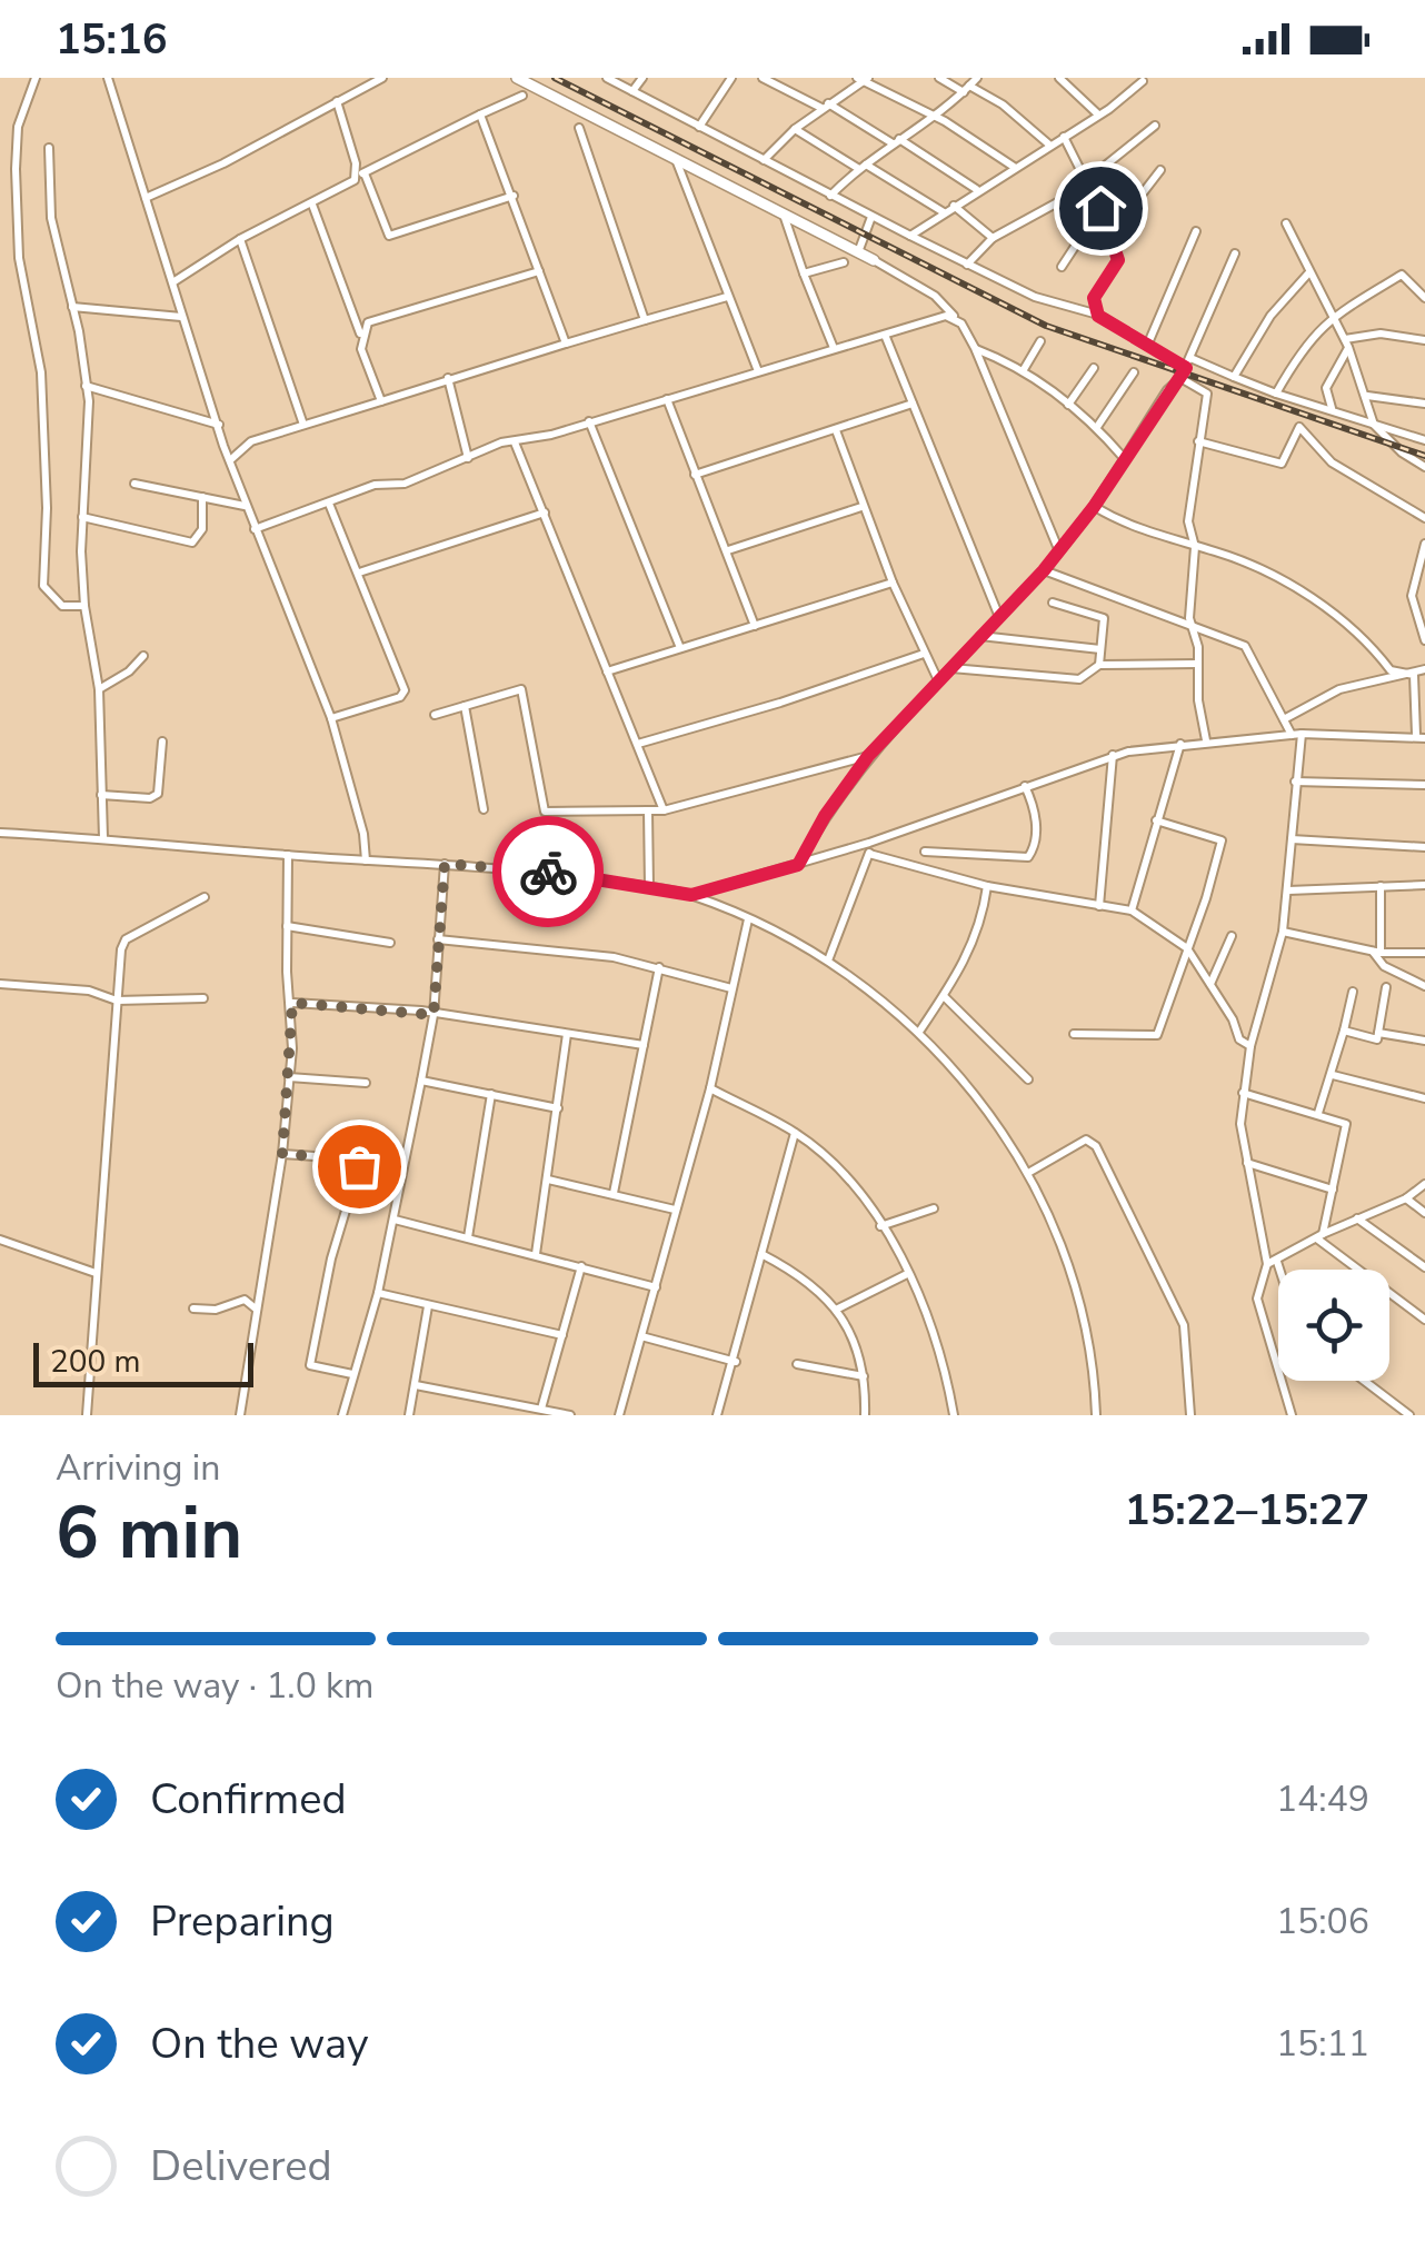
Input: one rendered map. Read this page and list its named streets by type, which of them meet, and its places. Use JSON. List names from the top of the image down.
{
  "scale_bar": "200 m",
  "page": {
    "status": "15:16",
    "scale": "200 m",
    "heading": ["6 min", "Arriving in", "15:22–15:27"],
    "bar": "On the way · 1.0 km",
    "list": [
      ["Confirmed", "14:49"],
      ["Preparing", "15:06"],
      ["On the way", "15:11"],
      "Delivered"
    ]
  }
}
